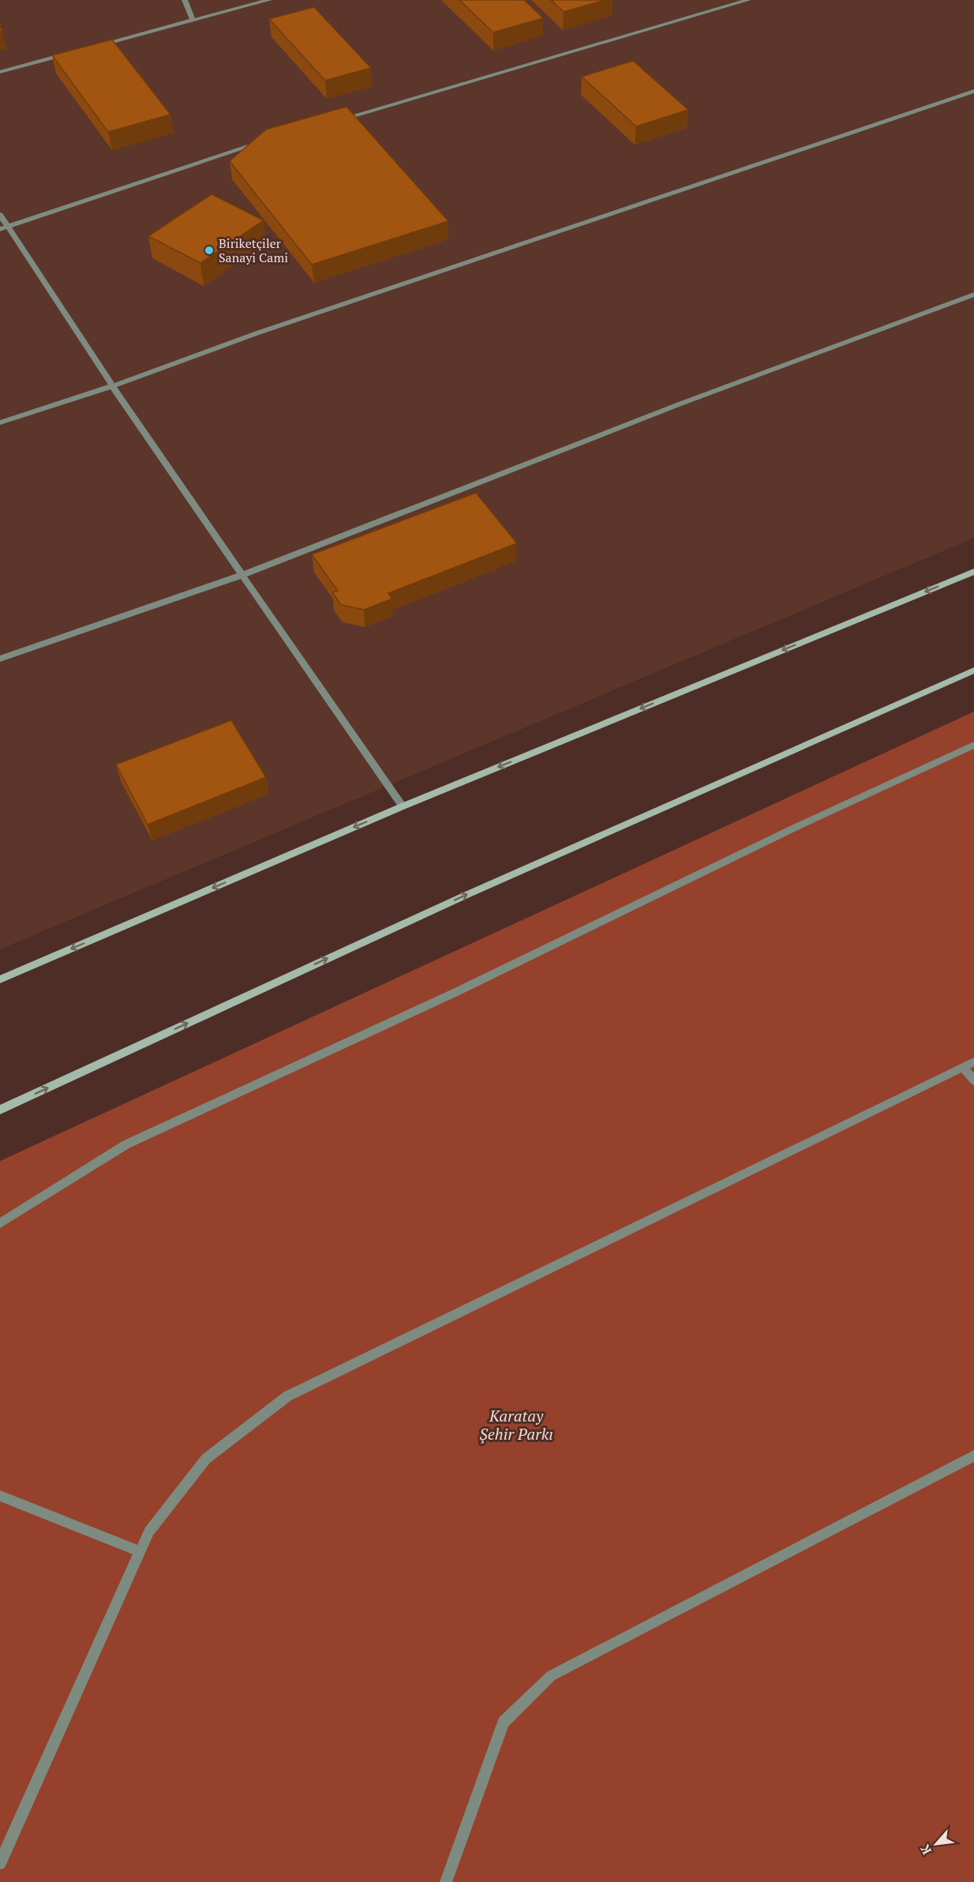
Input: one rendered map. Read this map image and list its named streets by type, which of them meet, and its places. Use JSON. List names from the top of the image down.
{
  "parks": ["Karatay Şehir Parkı"],
  "places": ["Biriketçiler Sanayi Cami"],
  "north": "bottom left"
}
